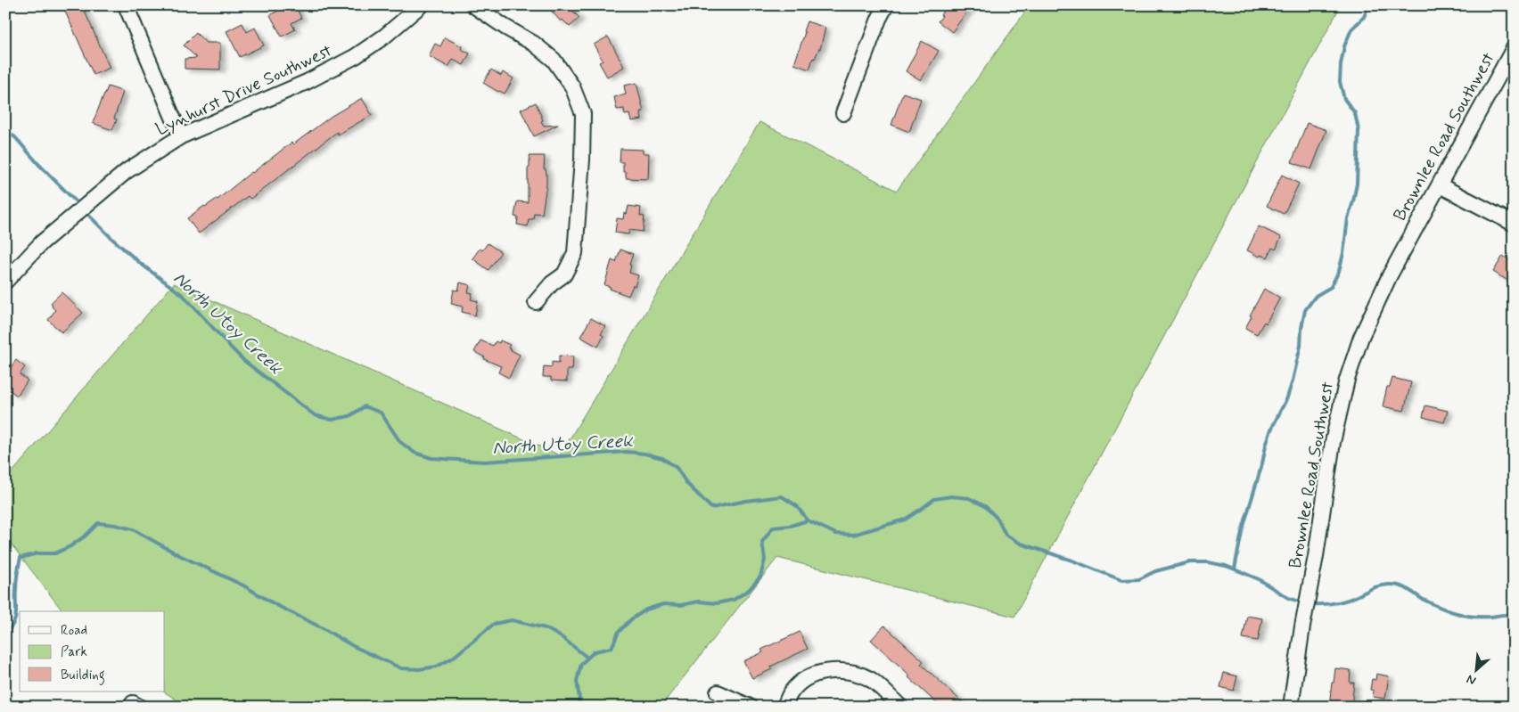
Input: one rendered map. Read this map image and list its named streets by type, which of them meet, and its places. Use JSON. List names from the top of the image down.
{
  "streets": {
    "street": ["Lynhurst Drive Southwest", "Brownlee Road Southwest"]
  },
  "water": ["North Utoy Creek"],
  "legend": ["Road", "Park", "Building"],
  "north": "bottom left"
}
